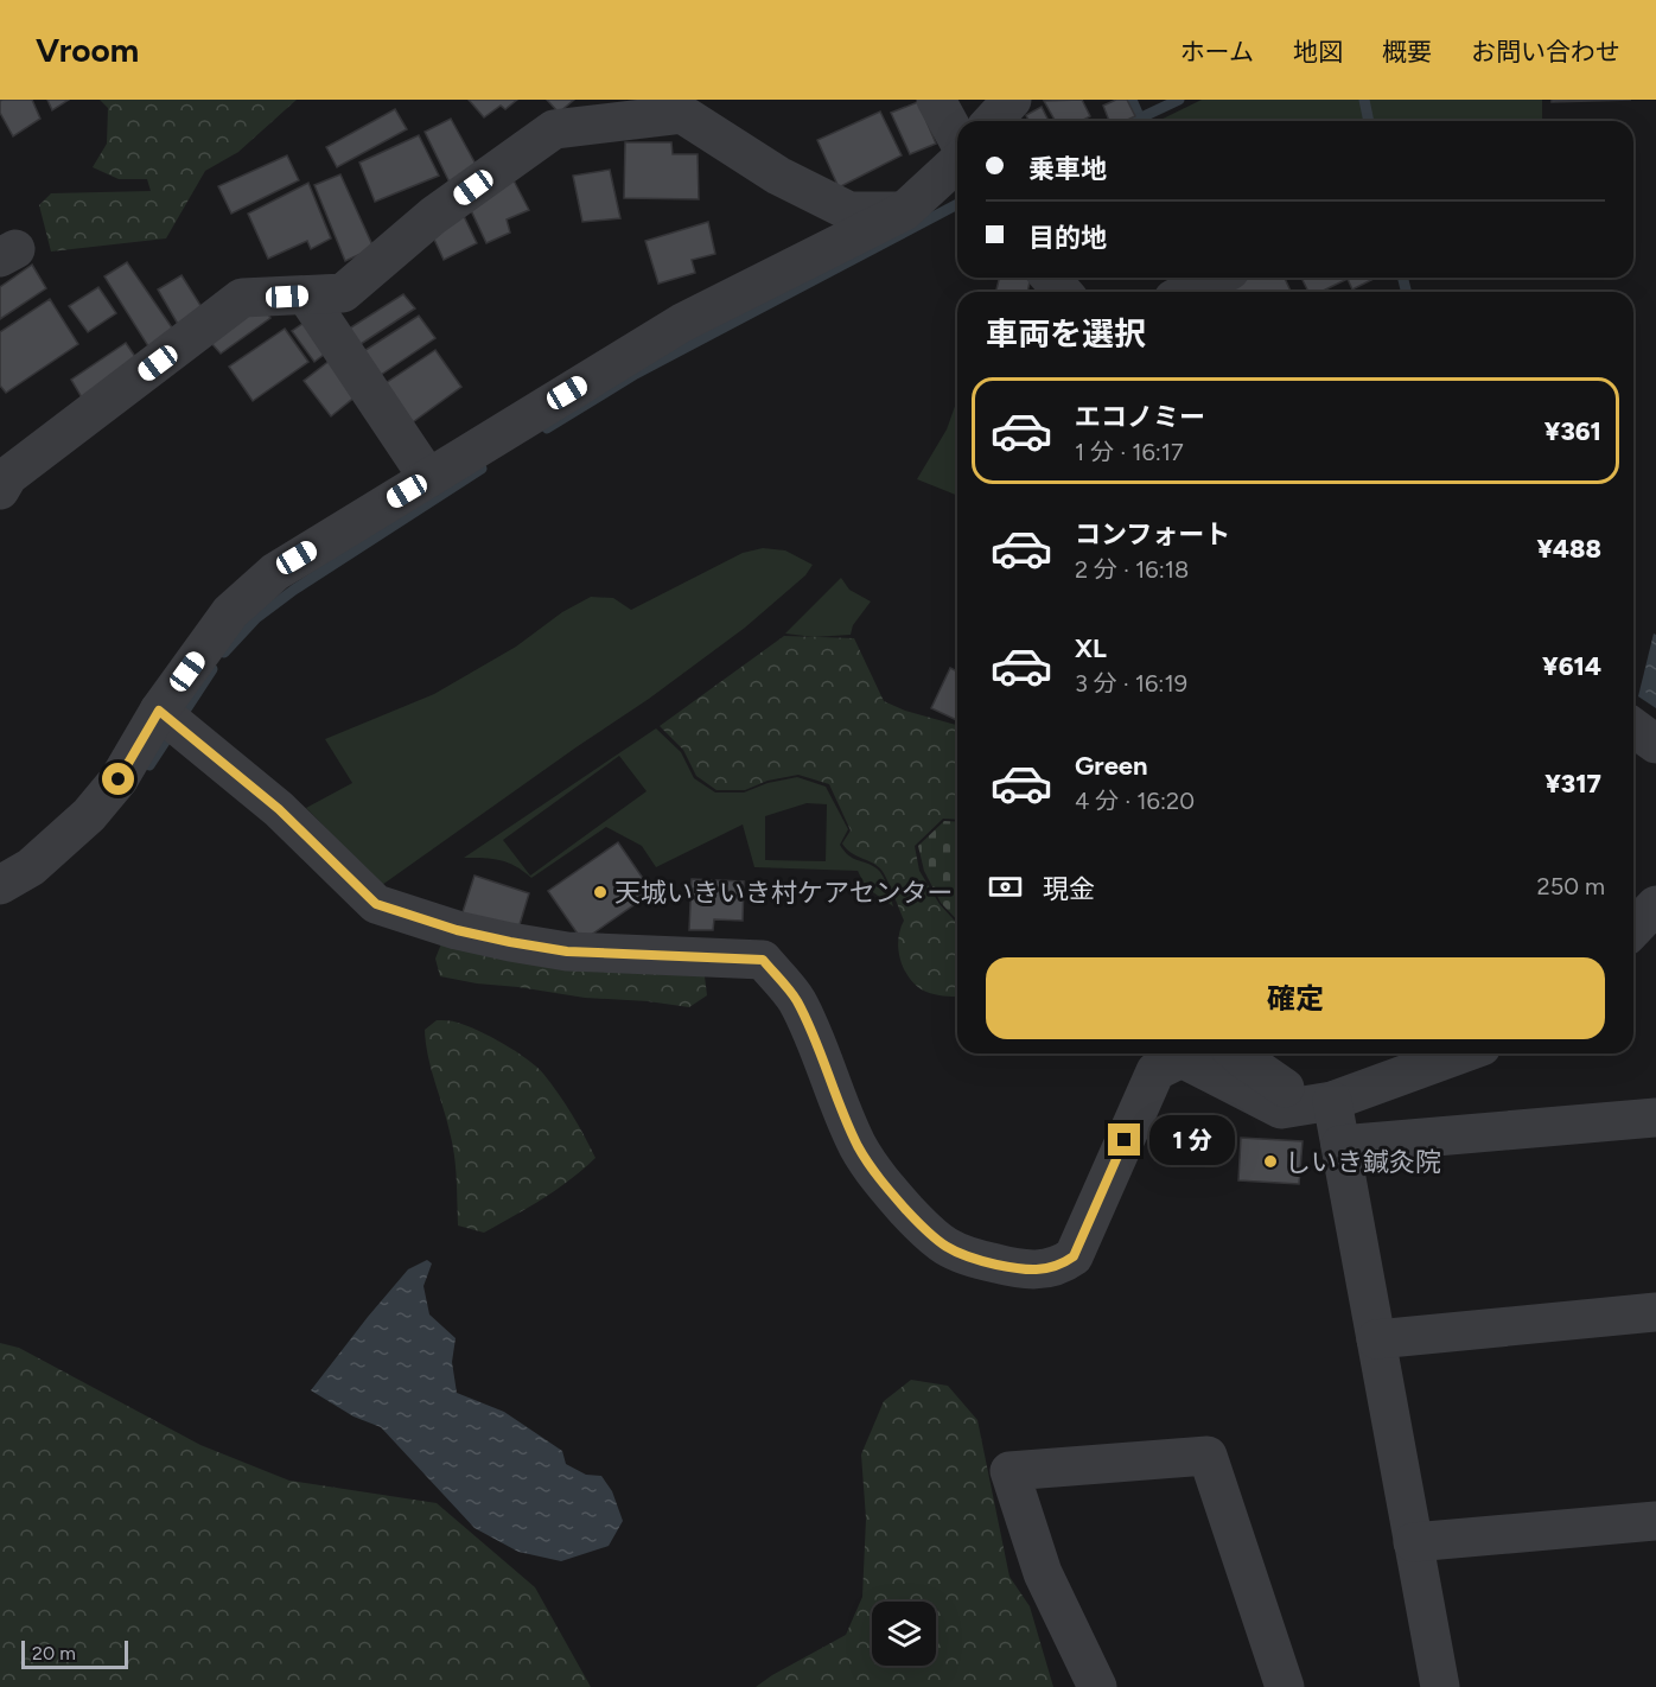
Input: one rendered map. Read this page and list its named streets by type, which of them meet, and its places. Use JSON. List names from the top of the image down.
{
  "places": ["天城いきいき村ケアセンター", "しいき鍼灸院"],
  "scale_bar": "20 m",
  "page": {
    "header": "Vroom",
    "nav": [
      "ホーム",
      "地図",
      "概要",
      "お問い合わせ"
    ],
    "banner": ["乗車地", "目的地"],
    "heading": "車両を選択",
    "list": [
      {
        "name": "エコノミー",
        "note": "1 分 · 16:17",
        "value": "¥361"
      },
      {
        "name": "コンフォート",
        "note": "2 分 · 16:18",
        "value": "¥488"
      },
      {
        "name": "XL",
        "note": "3 分 · 16:19",
        "value": "¥614"
      },
      {
        "name": "Green",
        "note": "4 分 · 16:20",
        "value": "¥317"
      }
    ],
    "pay": ["現金", "250 m"],
    "buttons": "確定",
    "bubble": "1 分",
    "scale": "20 m"
  }
}
